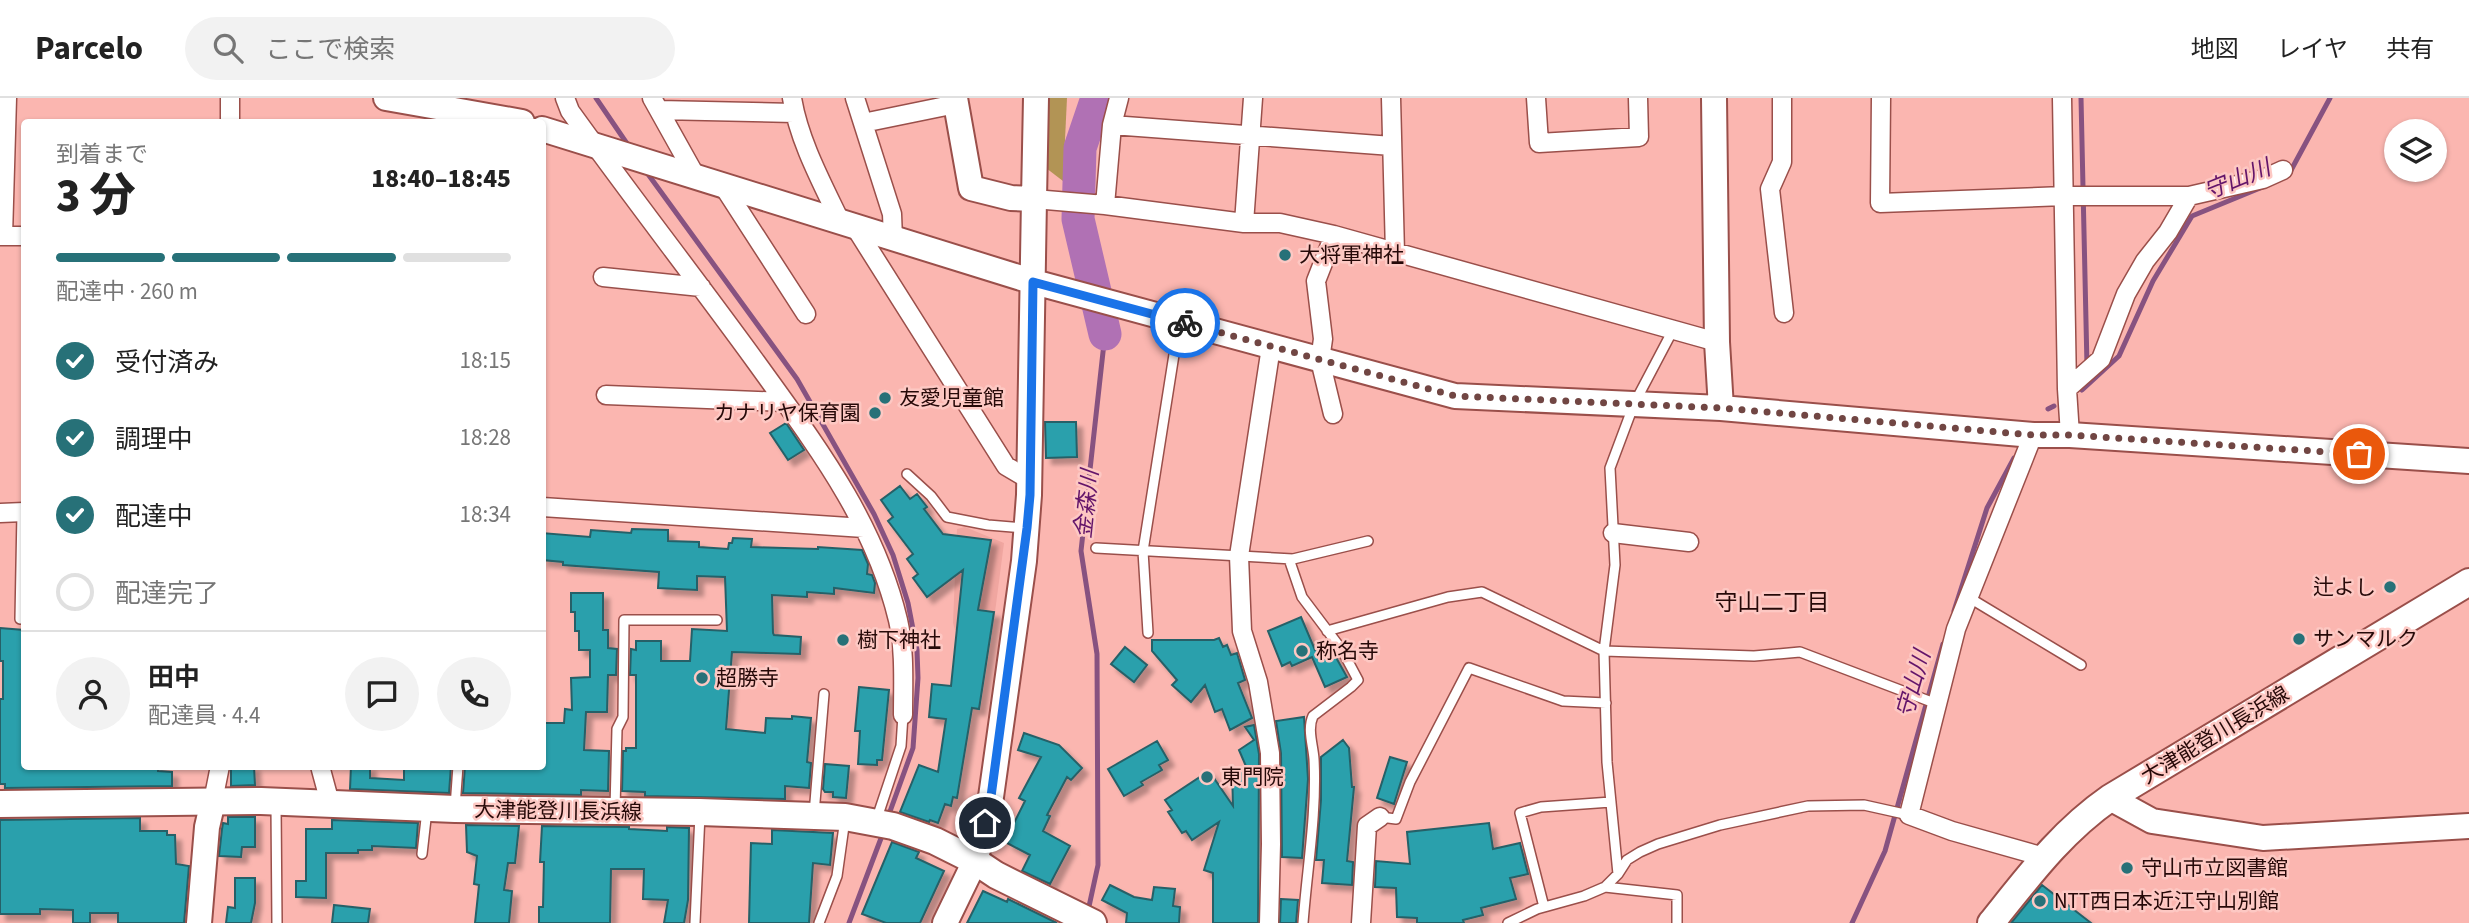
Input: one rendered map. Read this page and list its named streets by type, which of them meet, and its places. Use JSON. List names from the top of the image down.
{
  "streets": {
    "main road": ["大津能登川長浜線"]
  },
  "districts": ["守山二丁目"],
  "water": ["守山川", "金森川"],
  "places": [
    "大将軍神社",
    "友愛児童館",
    "カナリヤ保育園",
    "辻よし",
    "サンマルク",
    "樹下神社",
    "称名寺",
    "超勝寺",
    "東門院",
    "守山市立図書館",
    "NTT西日本近江守山別館"
  ],
  "page": {
    "header": "Parcelo",
    "search": "ここで検索",
    "nav": ["地図", "レイヤ", "共有"],
    "heading": ["3 分", "到着まで", "18:40–18:45"],
    "panel": ["田中", "配達員 · 4.4"],
    "bar": "配達中 · 260 m",
    "list": [
      ["受付済み", "18:15"],
      ["調理中", "18:28"],
      ["配達中", "18:34"],
      "配達完了"
    ]
  }
}
